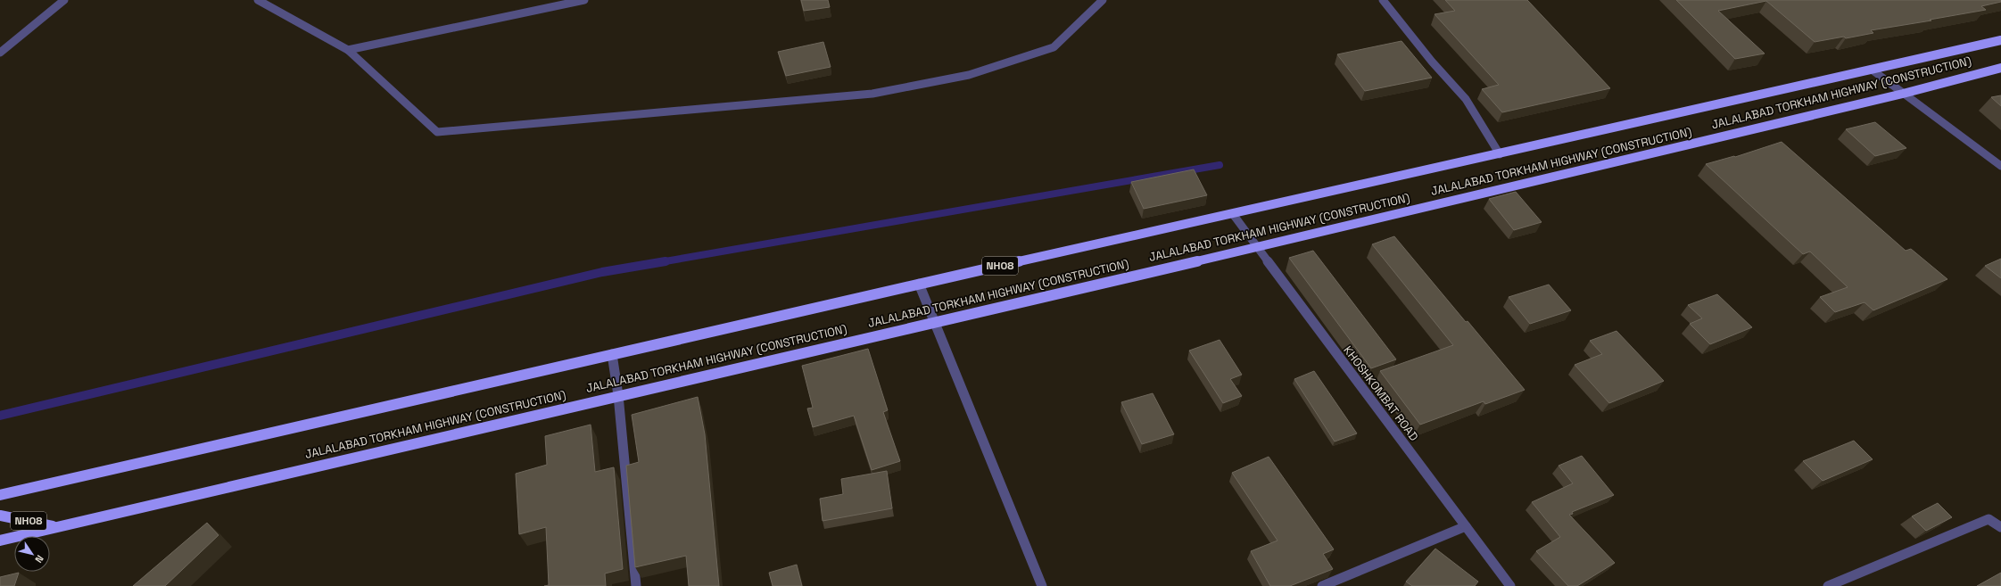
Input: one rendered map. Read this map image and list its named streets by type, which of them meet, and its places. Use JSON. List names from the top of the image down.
{
  "streets": {
    "highway": ["JALALABAD TORKHAM HIGHWAY (CONSTRUCTION)", "NH08"],
    "street": ["KHOSHKOMBAT ROAD"]
  },
  "crossings": [
    ["JALALABAD TORKHAM HIGHWAY (CONSTRUCTION)", "NH08"],
    ["JALALABAD TORKHAM HIGHWAY (CONSTRUCTION)", "KHOSHKOMBAT ROAD"],
    ["NH08", "KHOSHKOMBAT ROAD"]
  ],
  "north": "bottom right"
}
